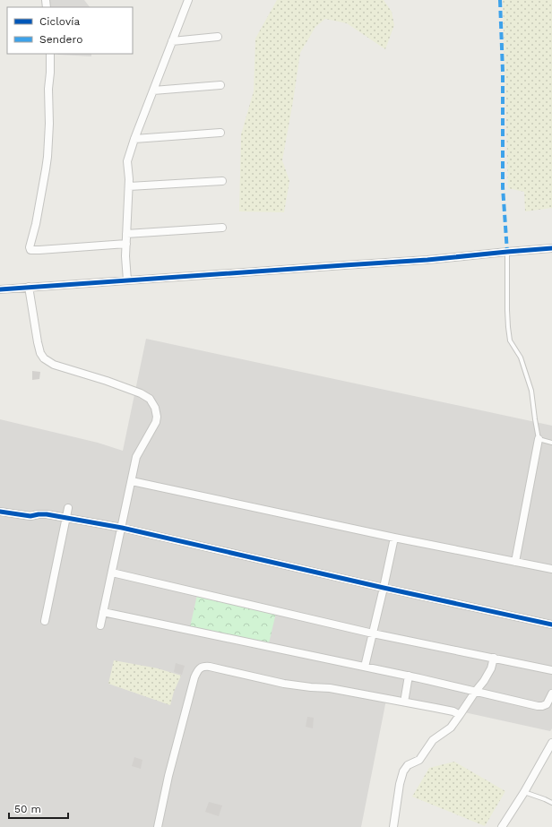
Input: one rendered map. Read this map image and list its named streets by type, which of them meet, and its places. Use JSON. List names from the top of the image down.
{
  "legend": ["Ciclovía", "Sendero"],
  "scale_bar": "50 m"
}
